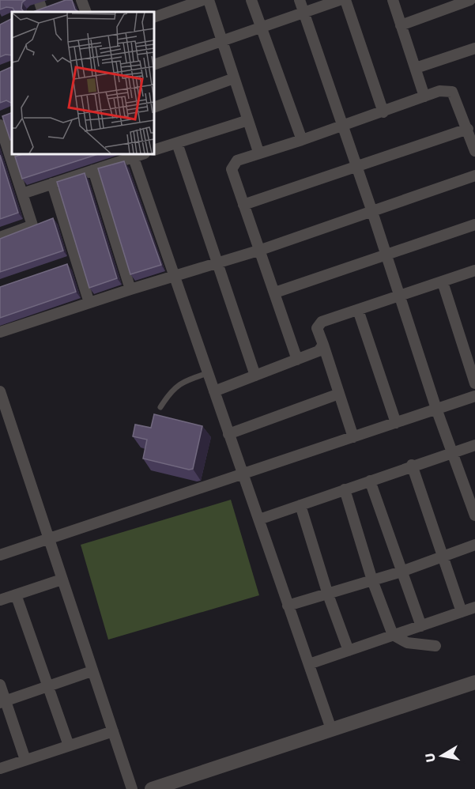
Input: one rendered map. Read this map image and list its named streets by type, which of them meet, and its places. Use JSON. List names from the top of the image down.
{
  "north": "left"
}
